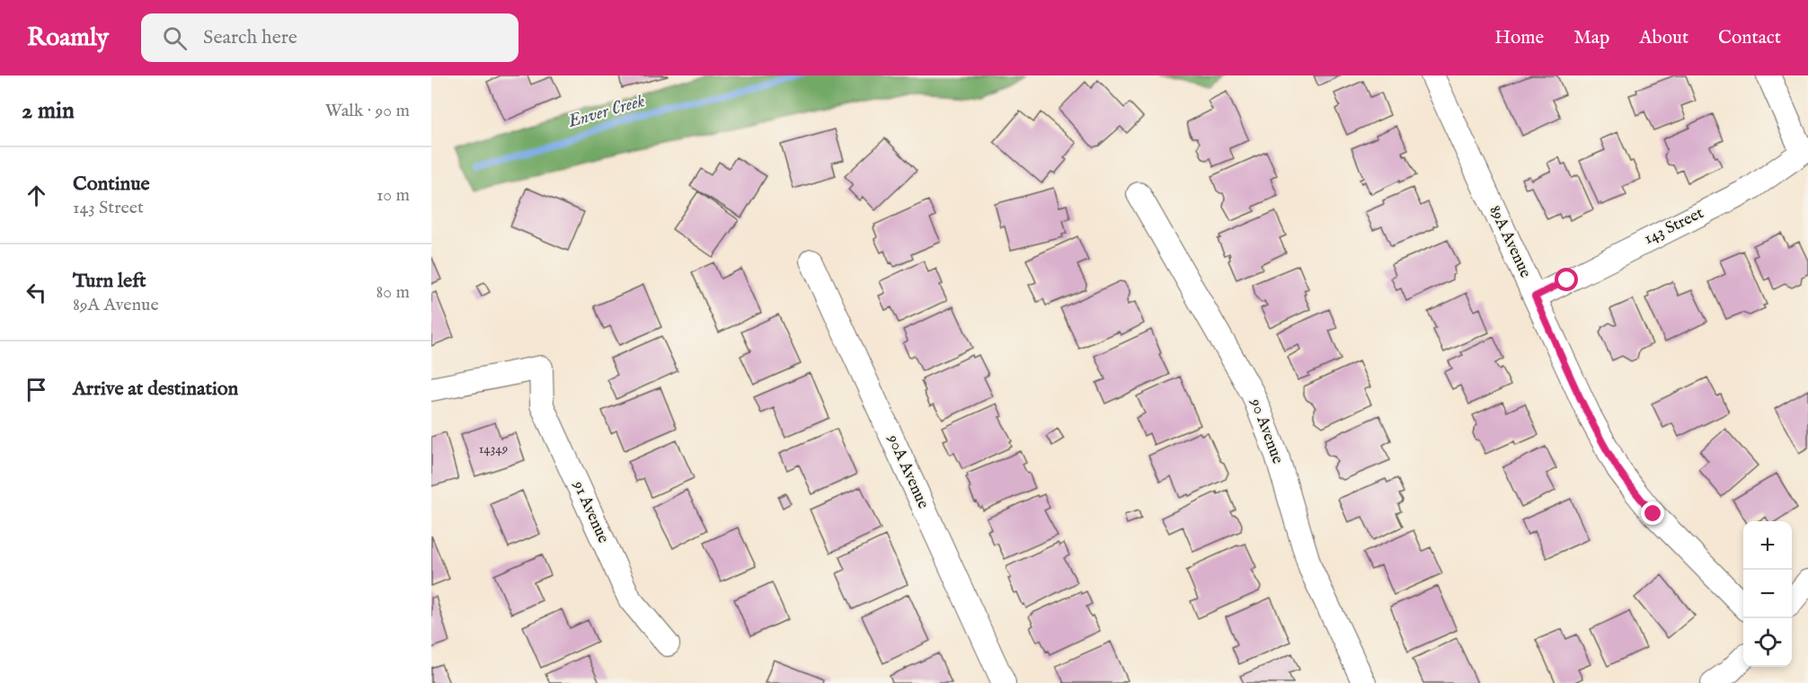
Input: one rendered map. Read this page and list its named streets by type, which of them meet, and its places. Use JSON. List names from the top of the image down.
{
  "streets": {
    "street": [
      "143 Street",
      "89A Avenue",
      "90 Avenue",
      "90A Avenue",
      "91 Avenue"
    ]
  },
  "crossings": [
    ["143 Street", "89A Avenue"]
  ],
  "water": ["Enver Creek"],
  "house_numbers": ["14349"],
  "page": {
    "header": "Roamly",
    "search": "Search here",
    "nav": [
      "Home",
      "Map",
      "About",
      "Contact"
    ],
    "heading": ["2 min", "Walk · 90 m"],
    "list": [
      ["Continue", "143 Street", "10 m"],
      ["Turn left", "89A Avenue", "80 m"],
      "Arrive at destination"
    ],
    "map_buttons": ["+", "−"]
  }
}
